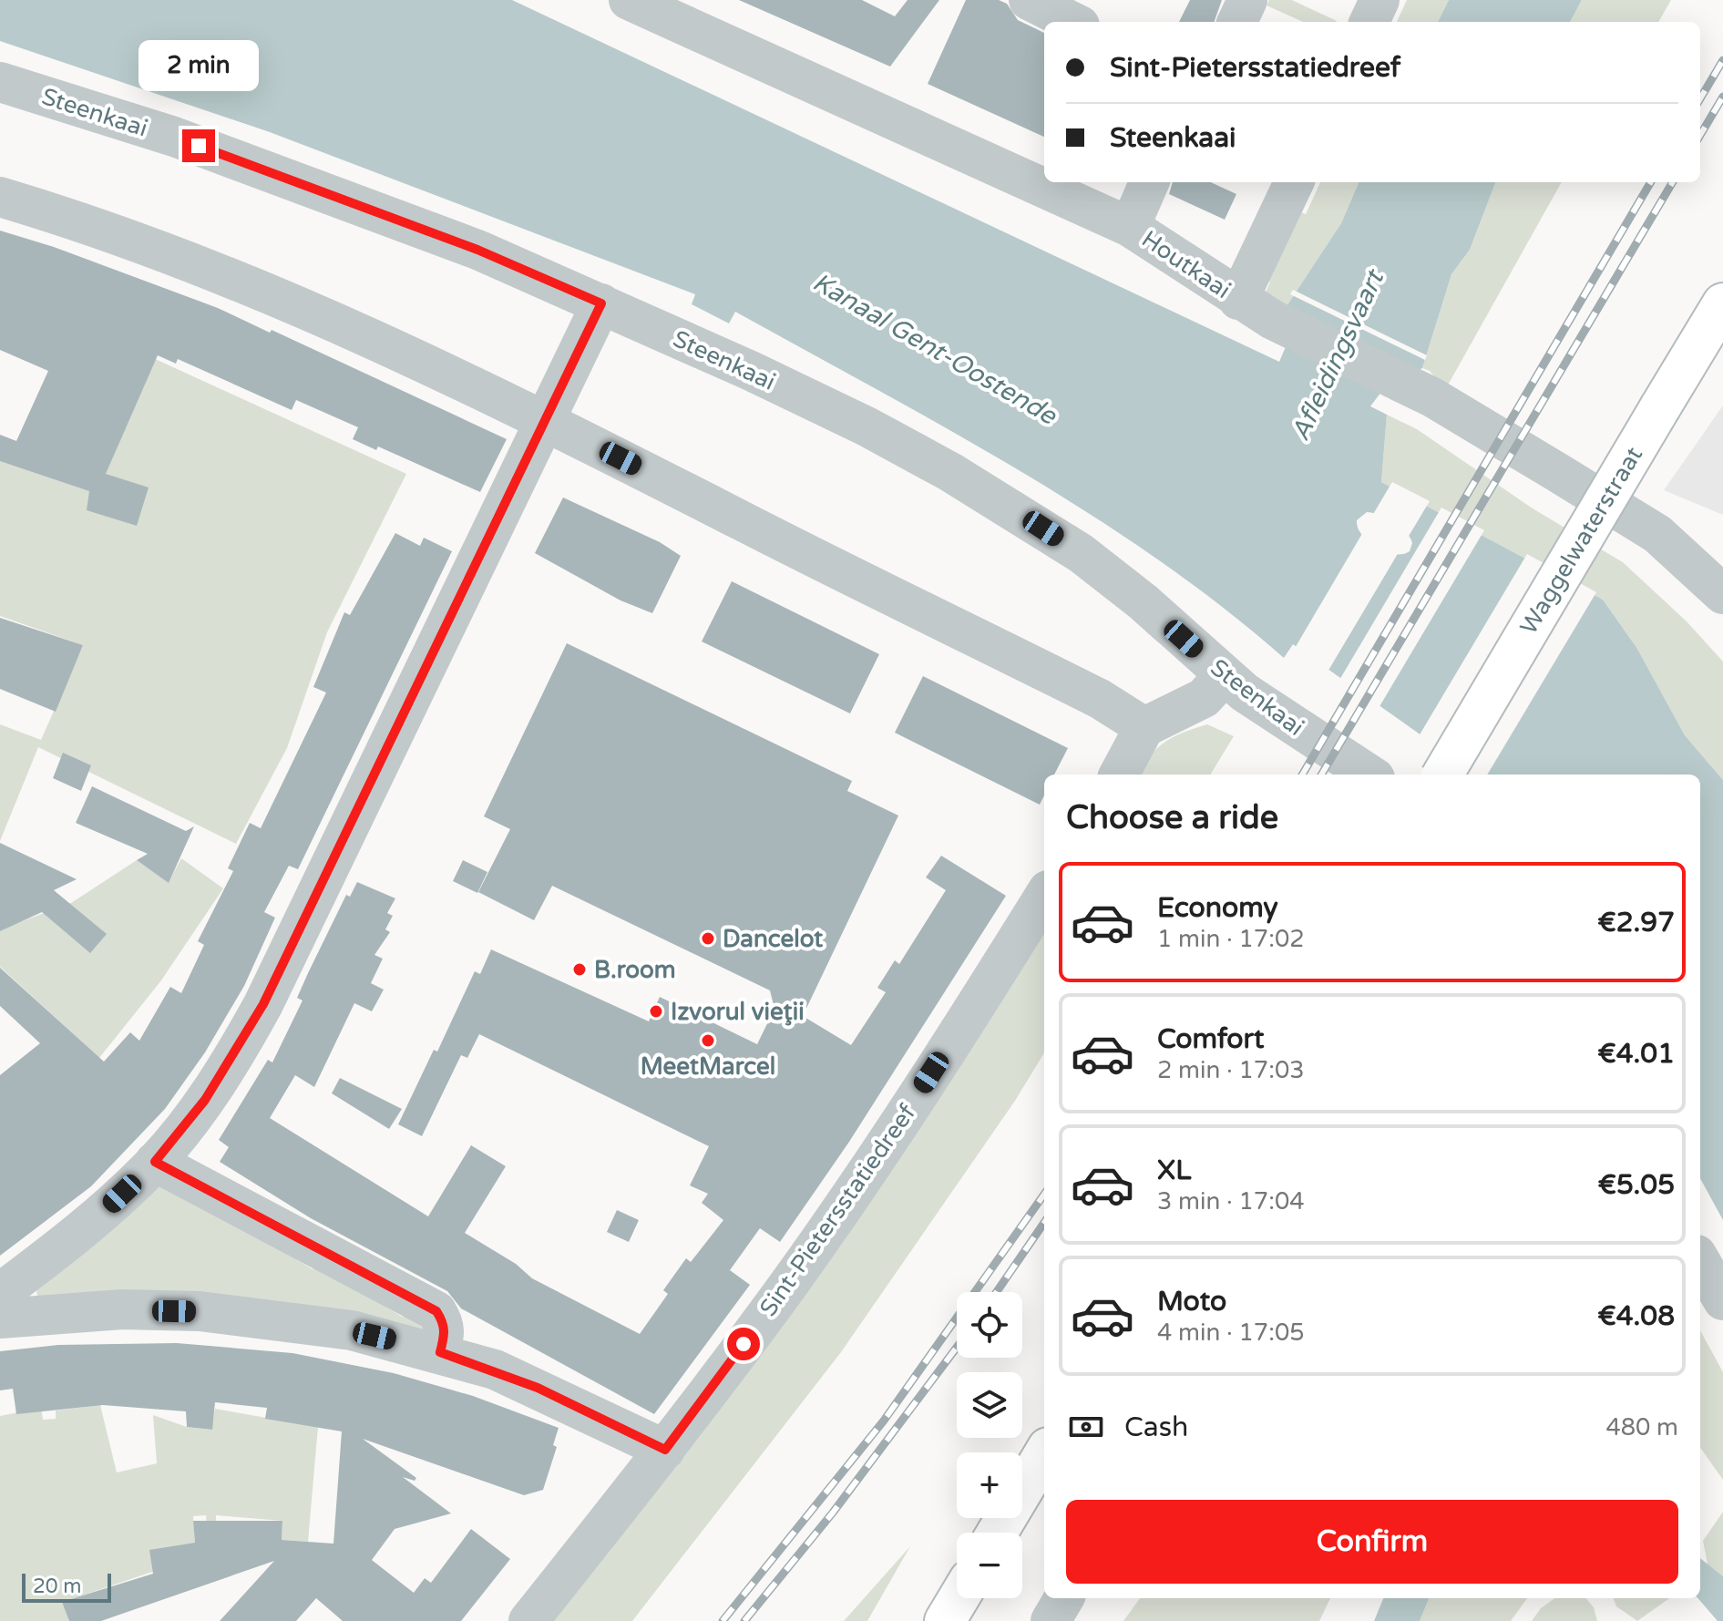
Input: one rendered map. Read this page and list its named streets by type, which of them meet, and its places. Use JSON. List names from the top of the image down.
{
  "streets": {
    "main road": ["Waggelwaterstraat"],
    "street": ["Steenkaai", "Houtkaai", "Sint-Pietersstatiedreef"]
  },
  "water": ["Kanaal Gent-Oostende", "Afleidingsvaart"],
  "places": [
    "Dancelot",
    "B.room",
    "Izvorul vieţii",
    "MeetMarcel"
  ],
  "scale_bar": "20 m",
  "page": {
    "banner": ["Sint-Pietersstatiedreef", "Steenkaai"],
    "bubble": "2 min",
    "heading": "Choose a ride",
    "list": [
      {
        "name": "Economy",
        "note": "1 min · 17:02",
        "value": "€2.97"
      },
      {
        "name": "Comfort",
        "note": "2 min · 17:03",
        "value": "€4.01"
      },
      {
        "name": "XL",
        "note": "3 min · 17:04",
        "value": "€5.05"
      },
      {
        "name": "Moto",
        "note": "4 min · 17:05",
        "value": "€4.08"
      }
    ],
    "map_buttons": ["+", "−"],
    "pay": ["Cash", "480 m"],
    "buttons": "Confirm",
    "scale": "20 m"
  }
}
